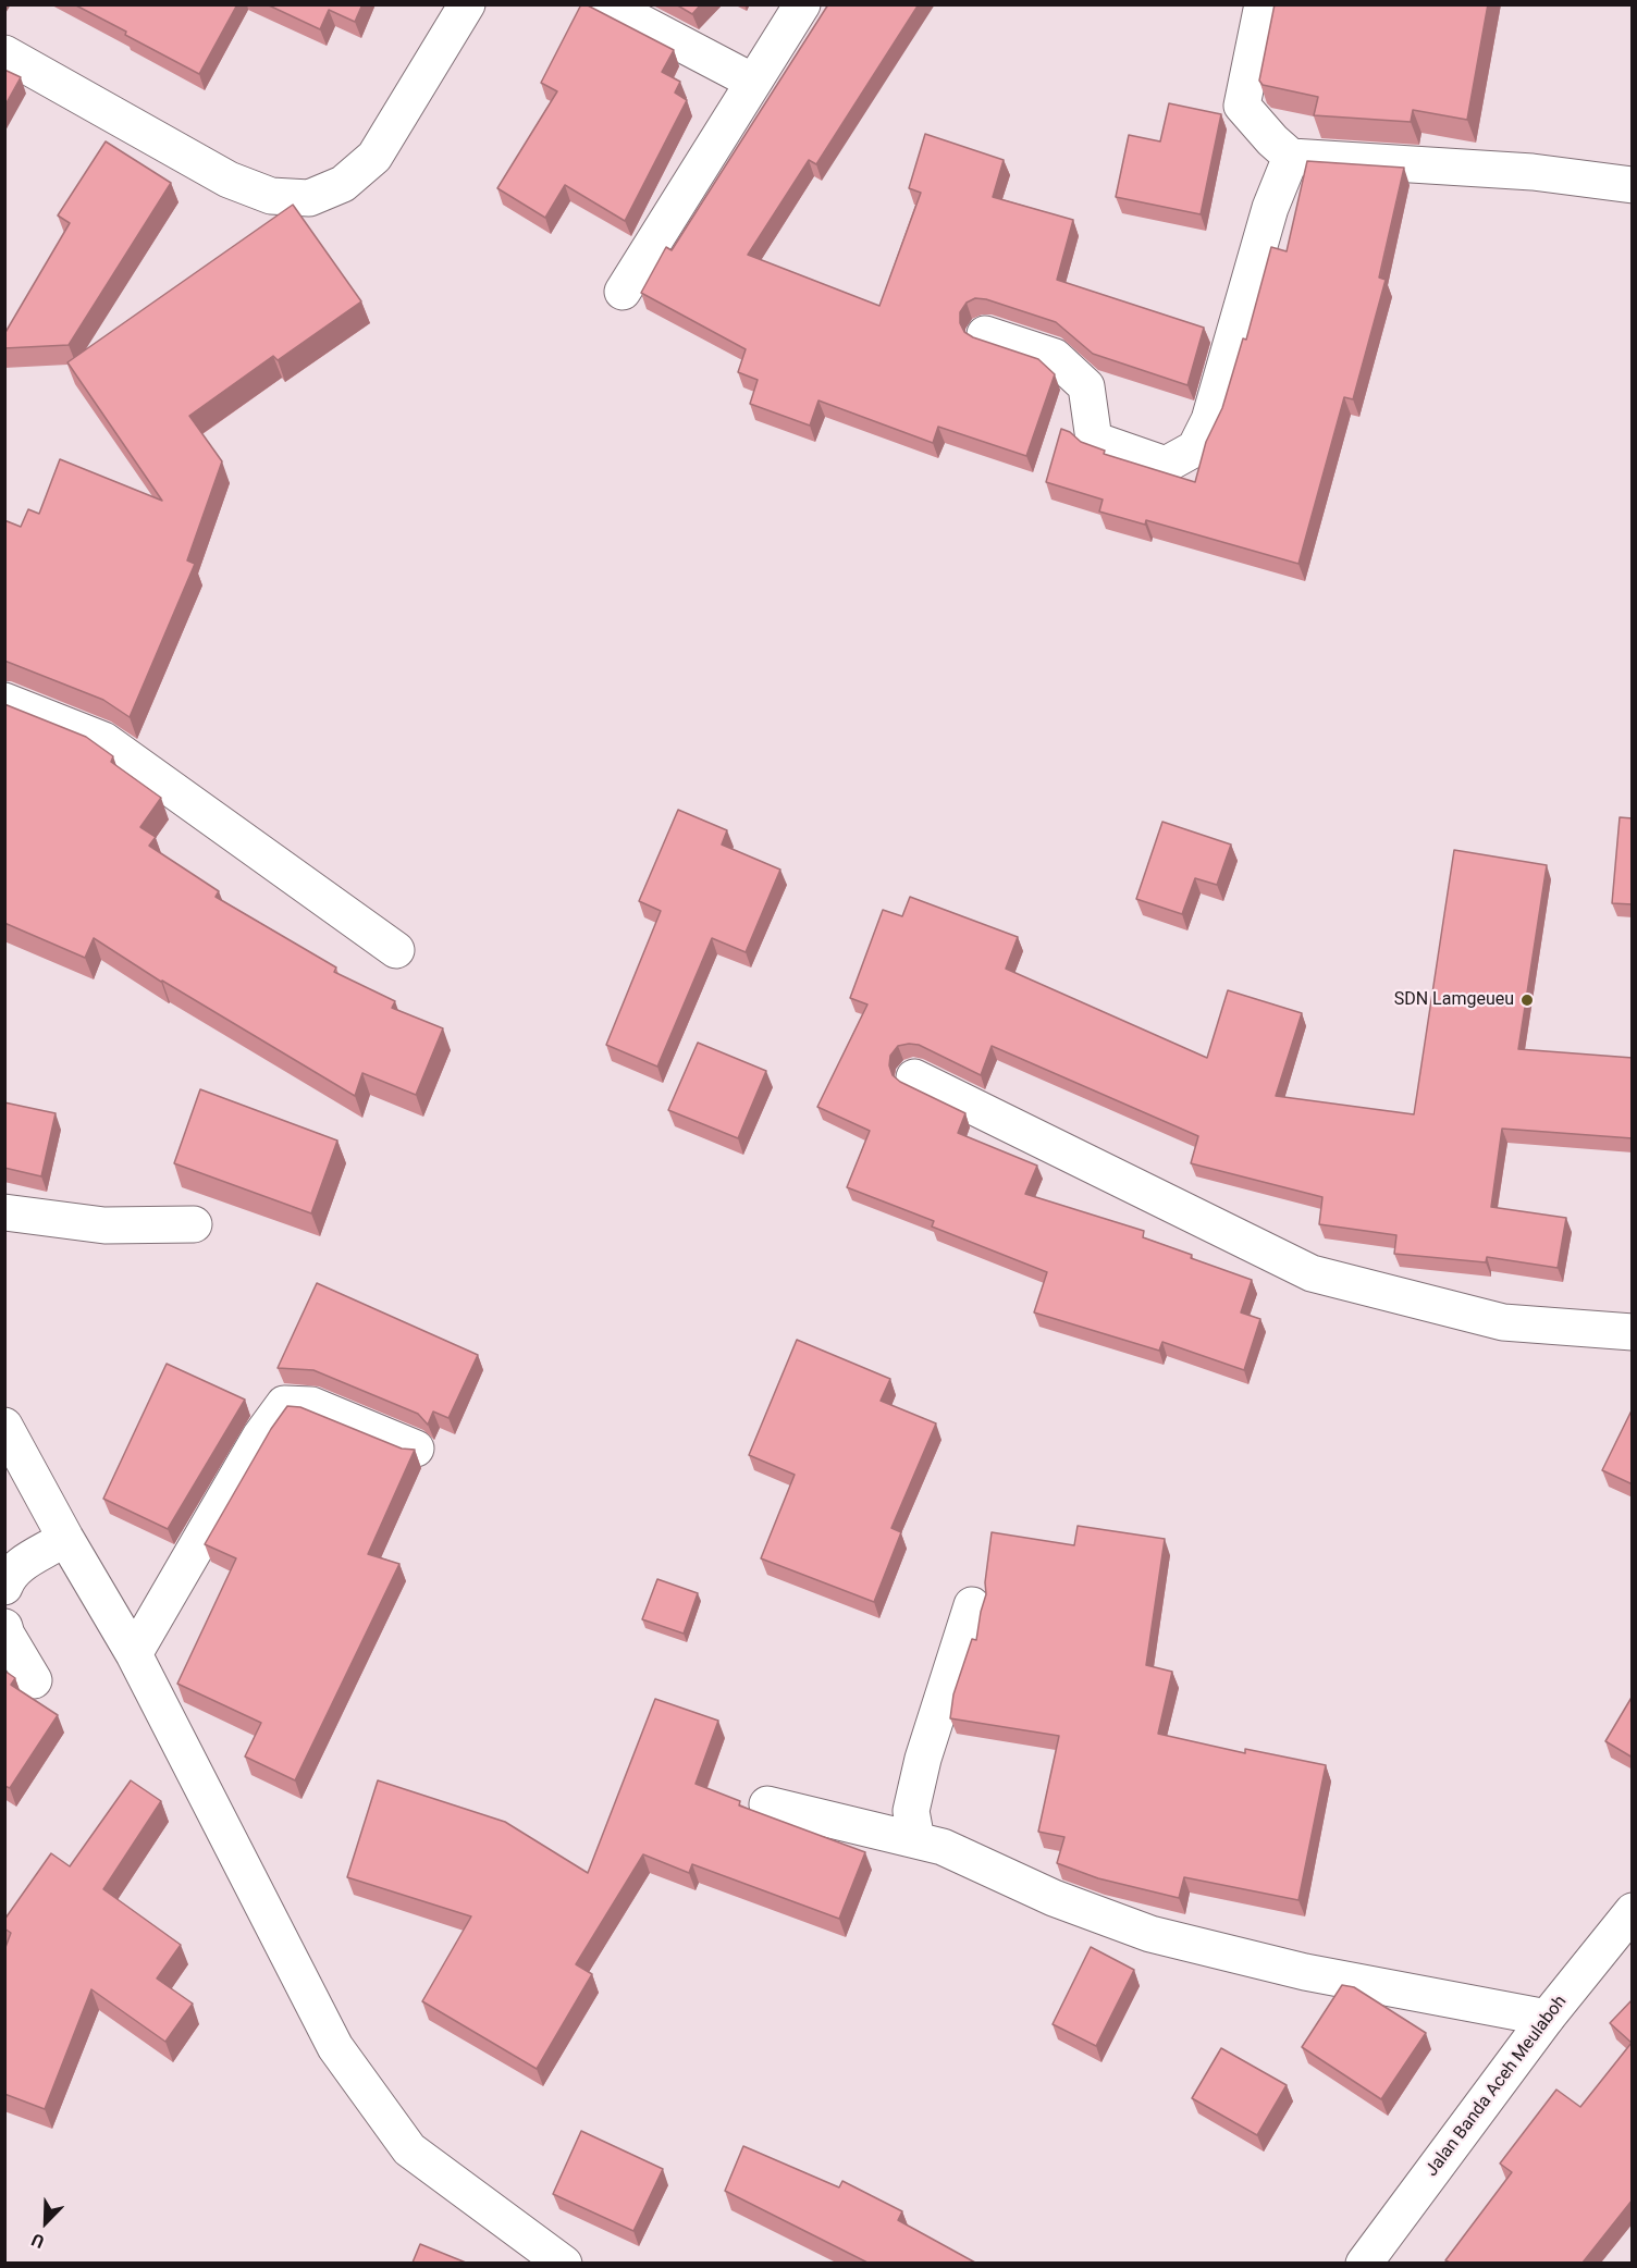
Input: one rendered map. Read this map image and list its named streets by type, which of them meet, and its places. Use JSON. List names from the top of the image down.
{
  "streets": {
    "main road": ["Jalan Banda Aceh Meulaboh"]
  },
  "places": ["SDN Lamgeueu"],
  "north": "bottom left"
}
